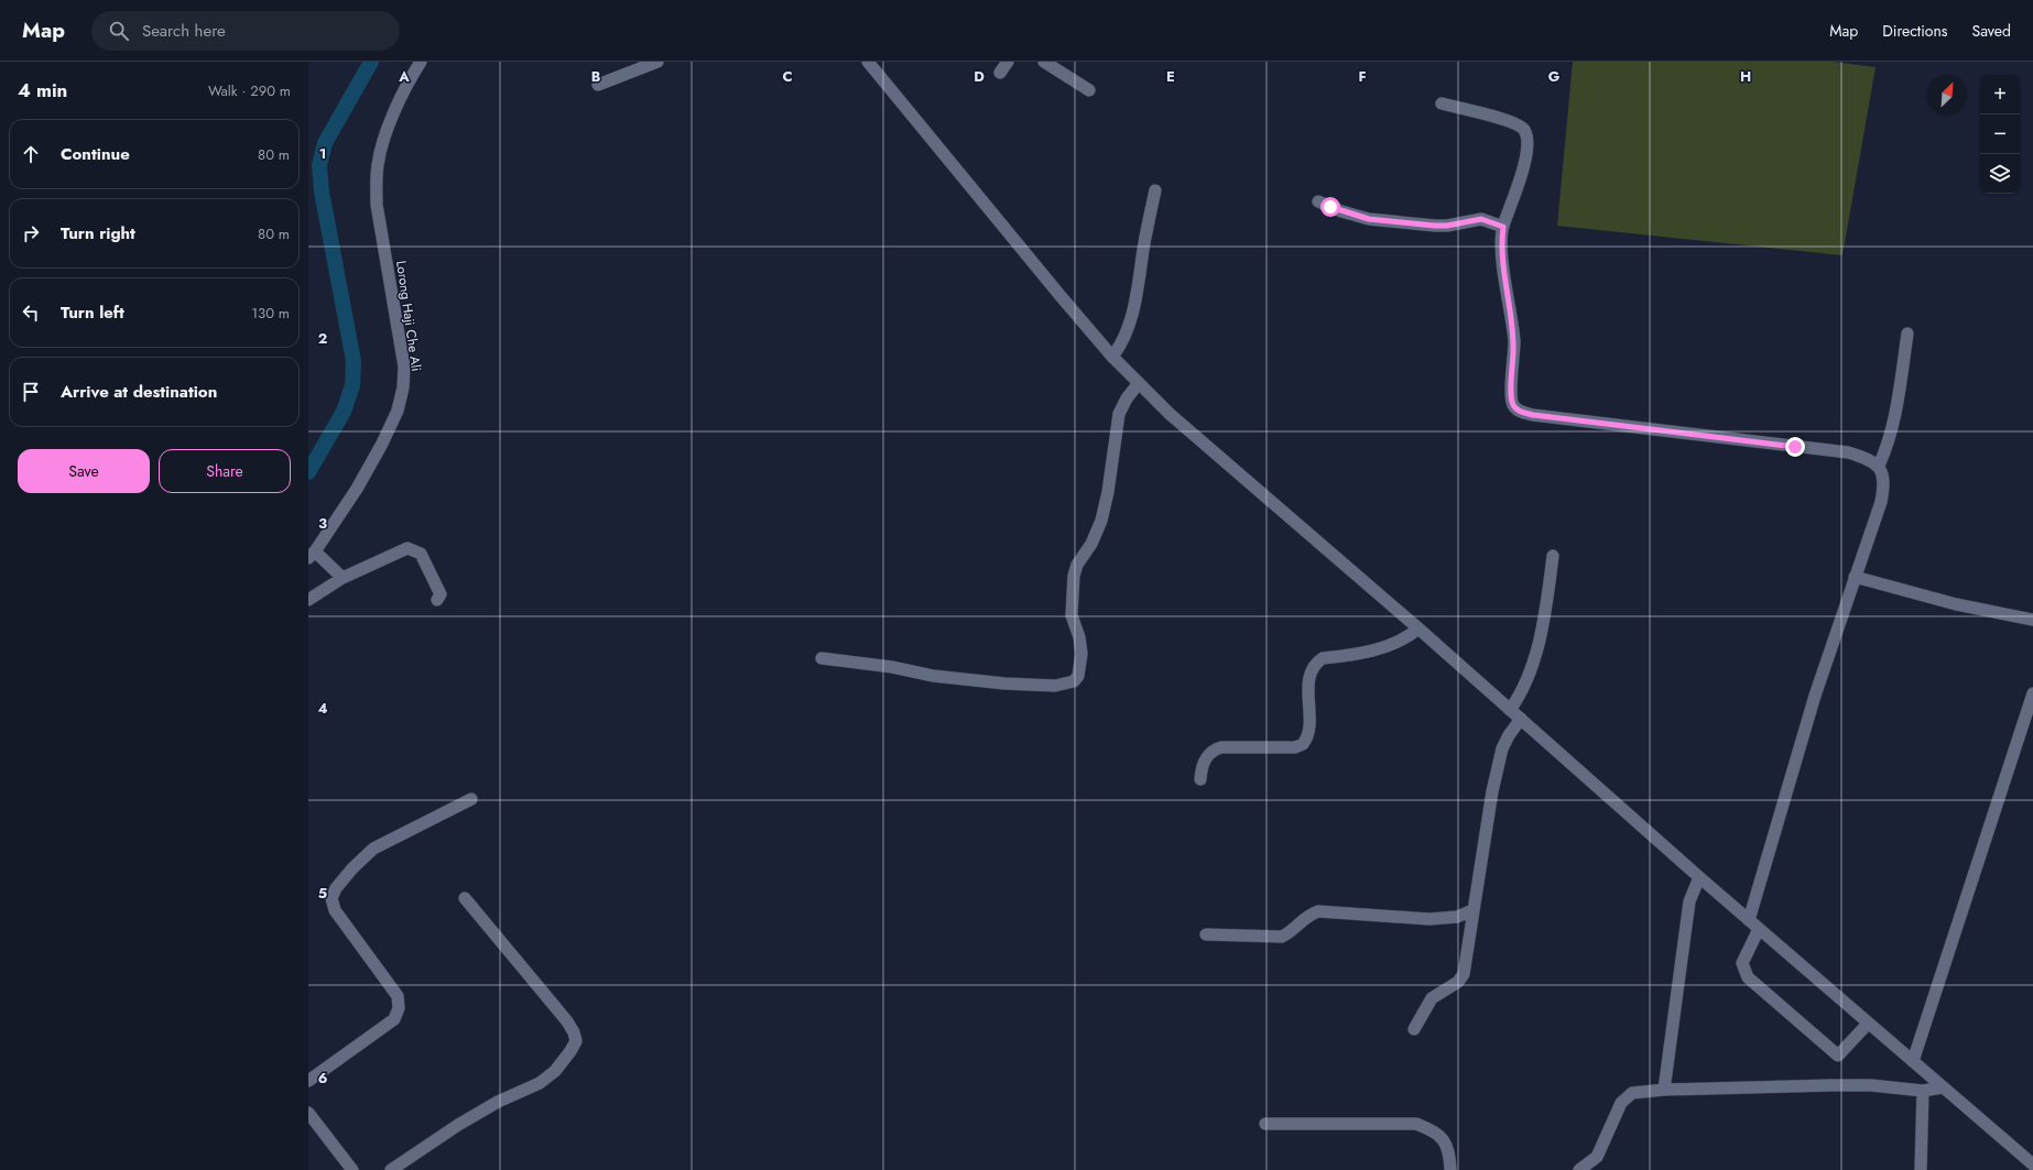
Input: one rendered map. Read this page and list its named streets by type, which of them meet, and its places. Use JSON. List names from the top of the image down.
{
  "streets": {
    "street": ["Lorong Haji Che Ali"]
  },
  "north": "top right",
  "page": {
    "header": "Map",
    "search": "Search here",
    "nav": ["Map", "Directions", "Saved"],
    "heading": ["4 min", "Walk · 290 m"],
    "map_buttons": ["+", "−"],
    "list": [
      ["Continue", "80 m"],
      ["Turn right", "80 m"],
      ["Turn left", "130 m"],
      "Arrive at destination"
    ],
    "buttons": ["Save", "Share"]
  },
  "grid": {
    "columns": [
      "A",
      "B",
      "C",
      "D",
      "E",
      "F",
      "G",
      "H"
    ],
    "rows": [
      "1",
      "2",
      "3",
      "4",
      "5",
      "6"
    ]
  }
}
